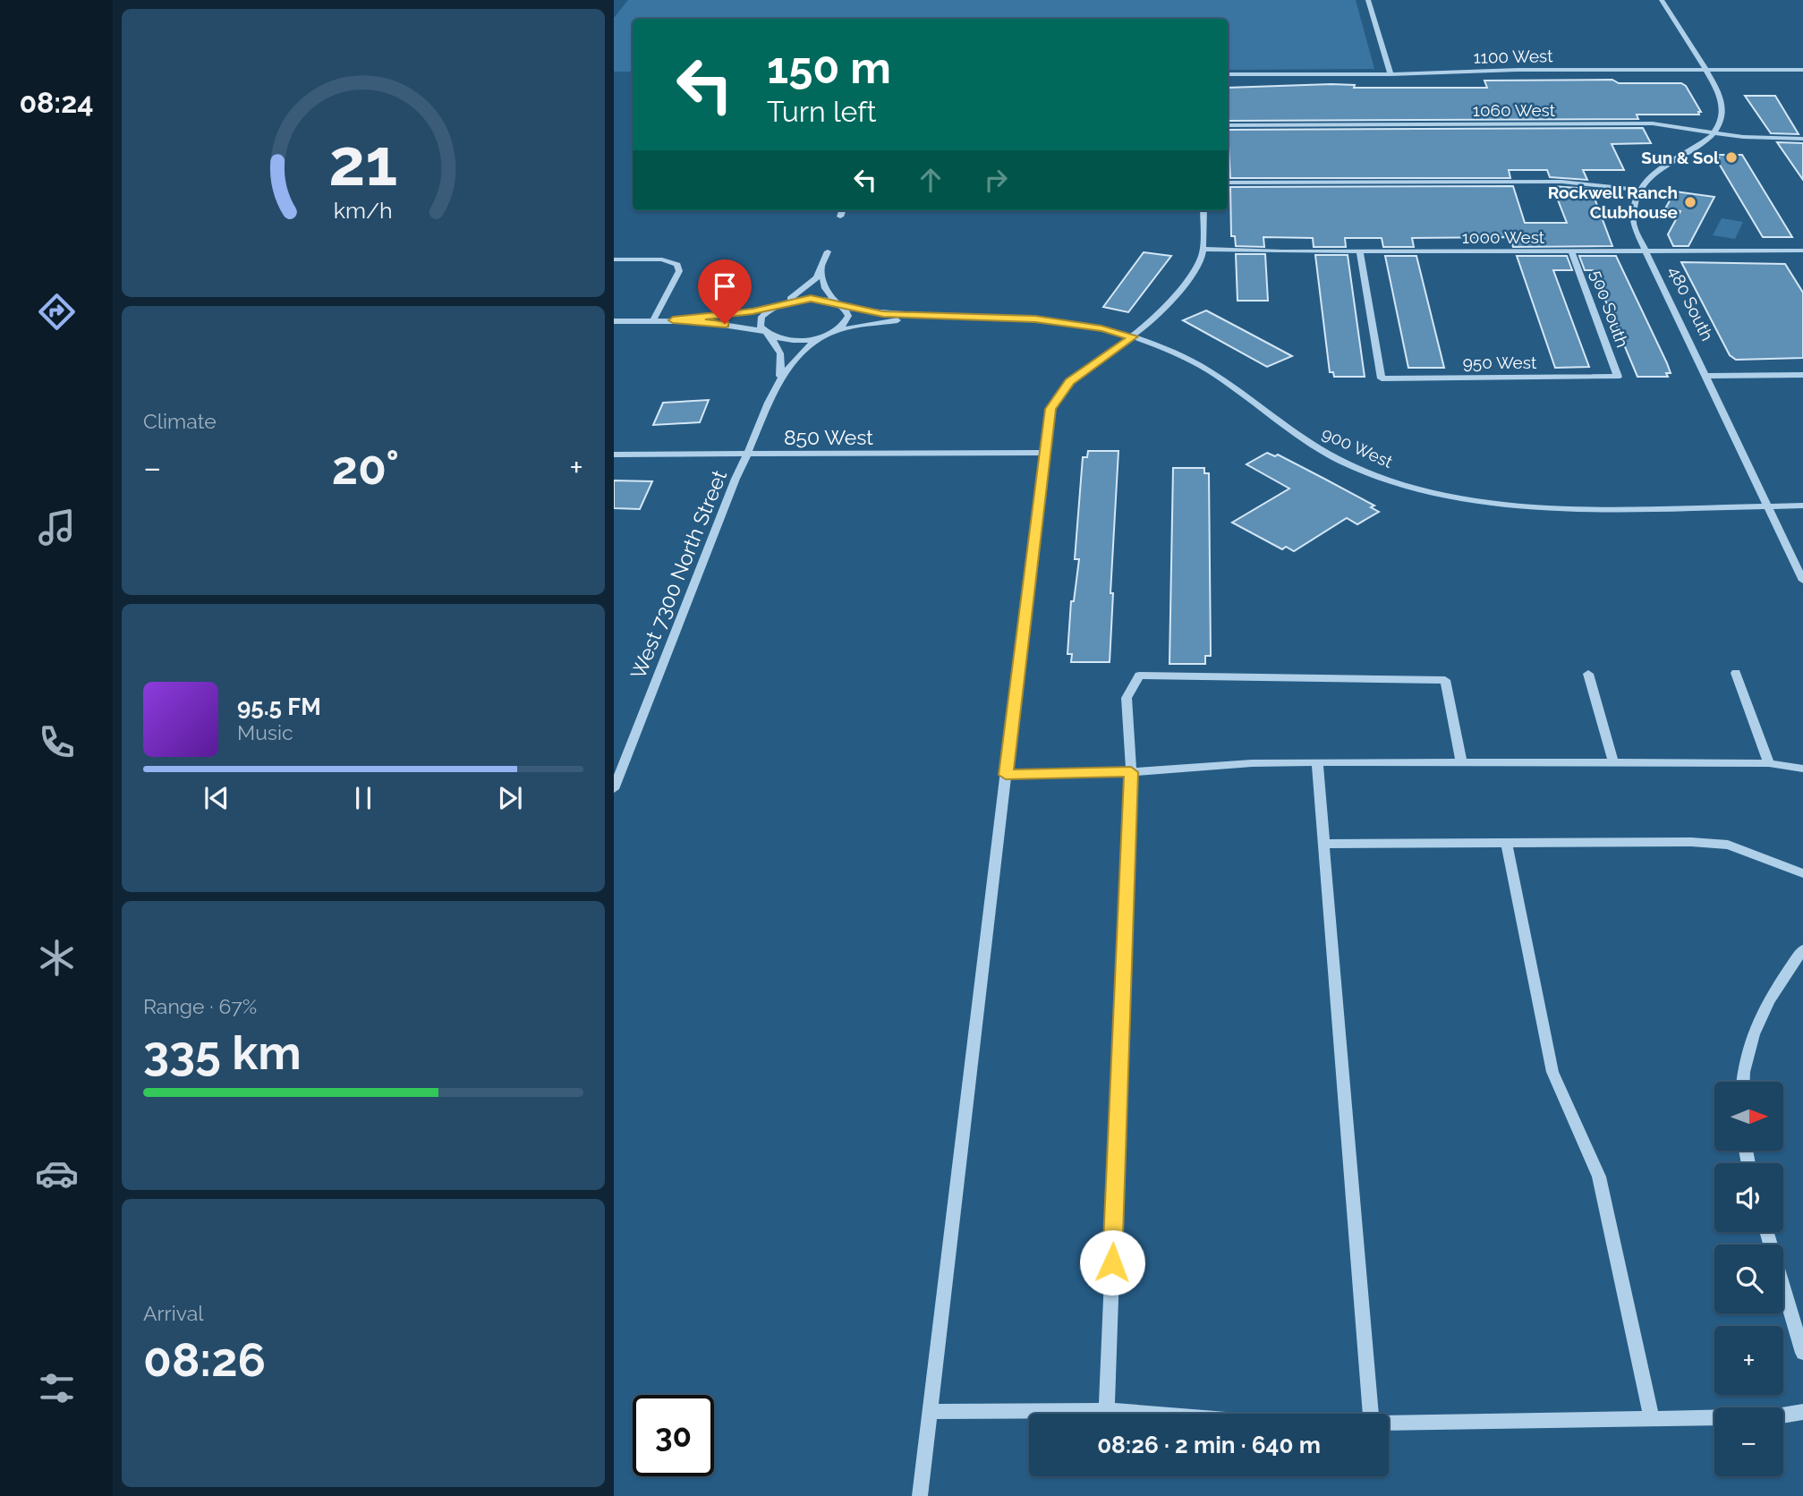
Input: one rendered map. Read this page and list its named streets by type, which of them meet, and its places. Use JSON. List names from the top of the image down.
{
  "streets": {
    "street": [
      "1100 West",
      "1060 West",
      "1000 West",
      "480 South",
      "500 South",
      "950 West",
      "850 West",
      "900 West",
      "West 7300 North Street"
    ]
  },
  "crossings": [
    ["1000 West", "480 South"],
    ["1000 West", "500 South"],
    ["1000 West", "950 West"],
    ["480 South", "900 West"],
    ["500 South", "950 West"],
    ["850 West", "West 7300 North Street"]
  ],
  "places": ["Sun & Sol", "Rockwell Ranch Clubhouse"],
  "north": "right",
  "page": {
    "tabs": "08:24",
    "turn": ["150 m", "Turn left"],
    "tile": [
      "Climate",
      ["Range · 67%", "335 km"],
      ["Arrival", "08:26"]
    ],
    "heat": ["−", "20°", "+"],
    "song": ["95.5 FM", "Music"],
    "map_buttons": ["+", "−"],
    "limit": "30",
    "trip": "08:26 · 2 min · 640 m",
    "gauge": ["21", "km/h"]
  }
}
